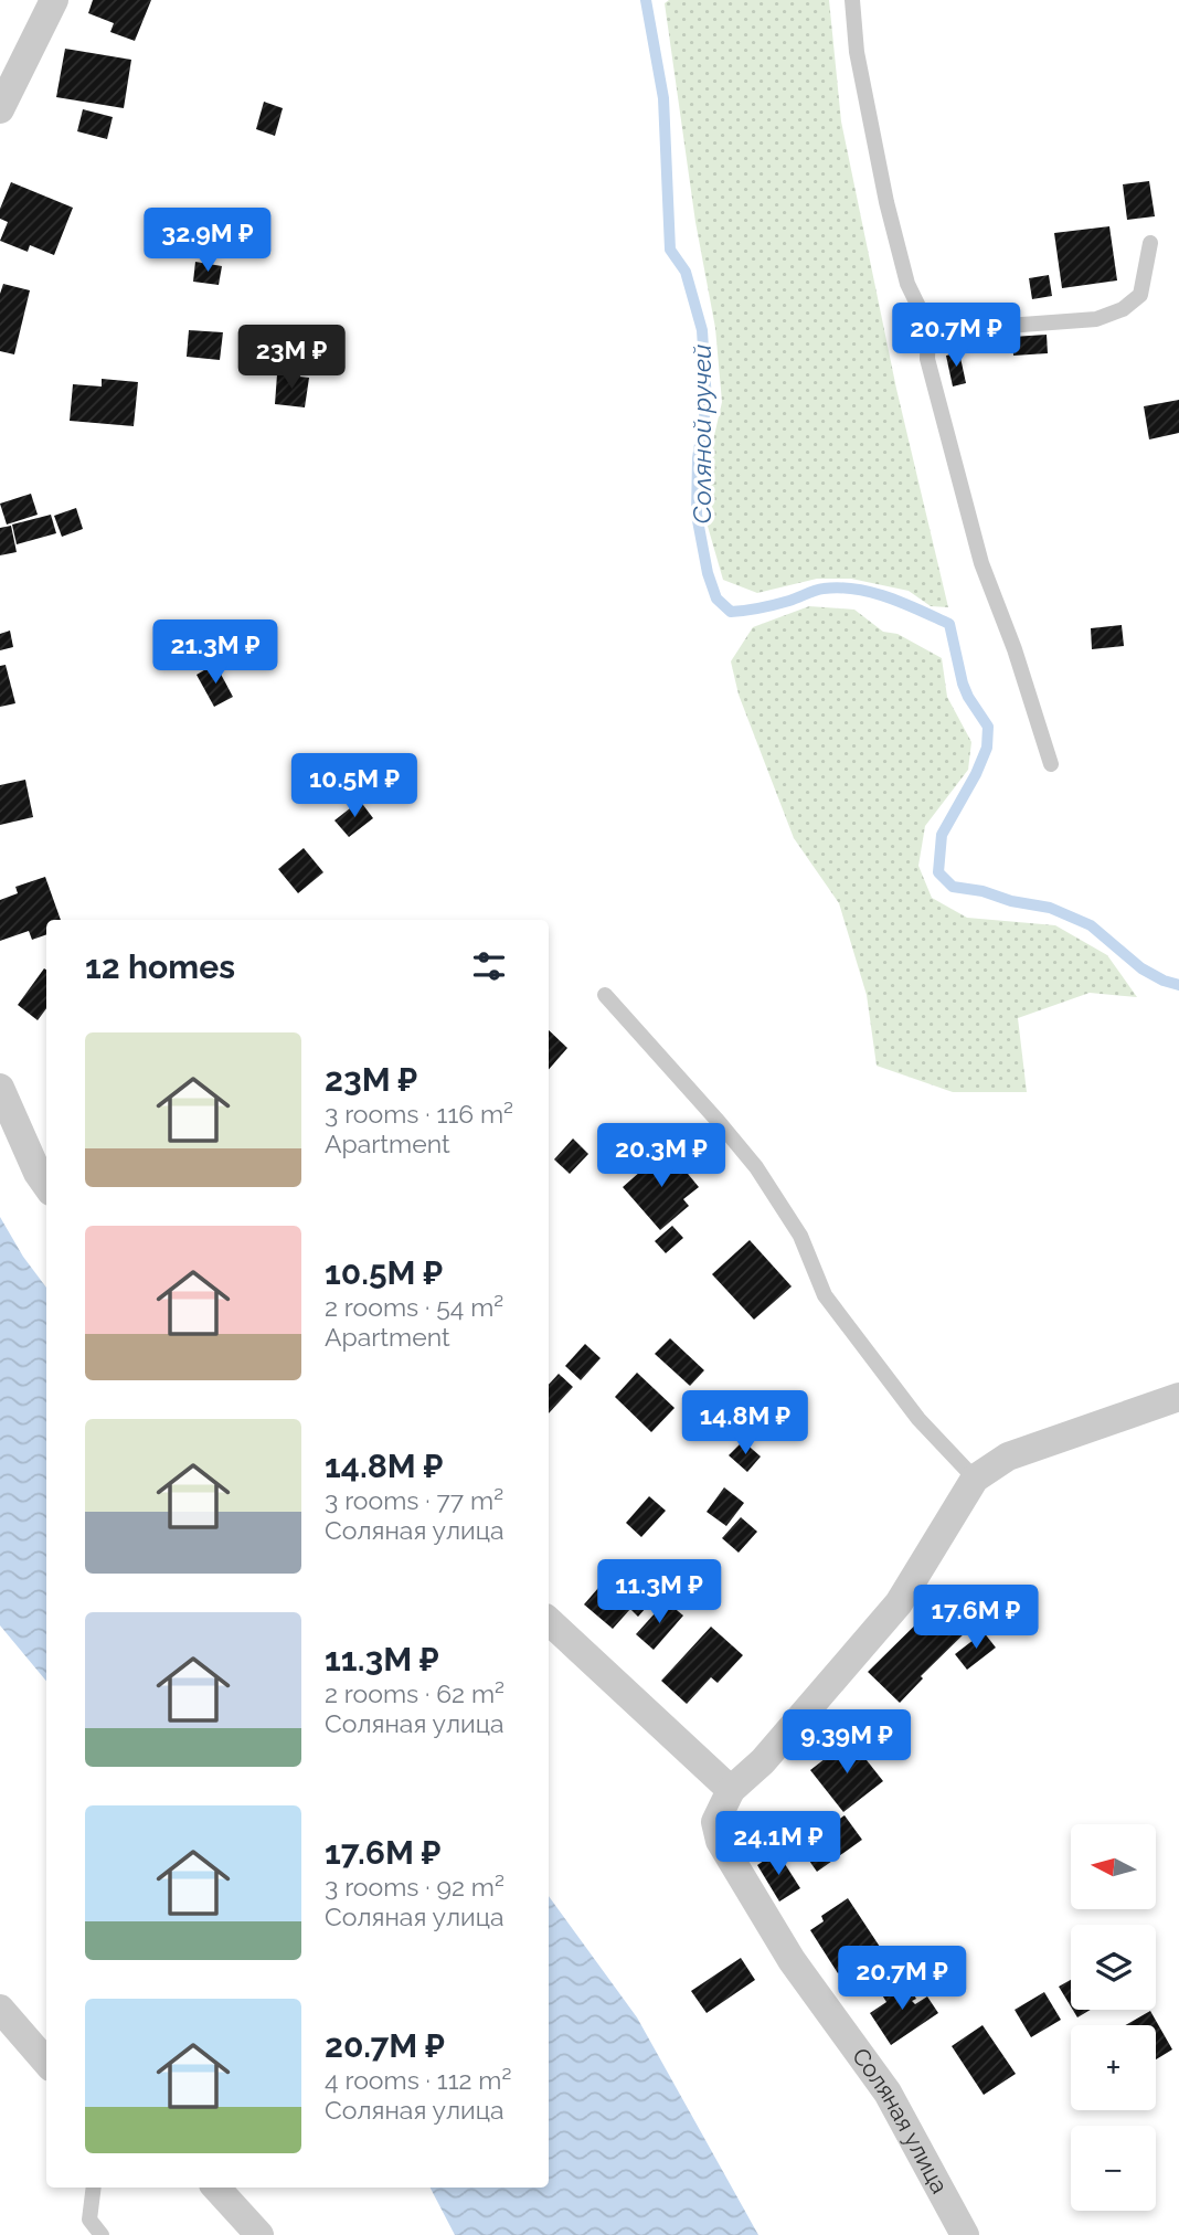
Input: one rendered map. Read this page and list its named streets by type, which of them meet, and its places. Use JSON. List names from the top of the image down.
{
  "streets": {
    "street": ["Соляная улица"]
  },
  "water": ["Соляной ручей"],
  "north": "left",
  "page": {
    "price": [
      "32.9M ₽",
      "20.7M ₽",
      "23M ₽",
      "21.3M ₽",
      "10.5M ₽",
      "20.3M ₽",
      "14.8M ₽",
      "11.3M ₽",
      "17.6M ₽",
      "9.39M ₽",
      "24.1M ₽",
      "20.7M ₽"
    ],
    "heading": "12 homes",
    "list": [
      {
        "name": "23M ₽",
        "note": "3 rooms · 116 m² · Apartment"
      },
      {
        "name": "10.5M ₽",
        "note": "2 rooms · 54 m² · Apartment"
      },
      {
        "name": "14.8M ₽",
        "note": "3 rooms · 77 m² · Соляная улица"
      },
      {
        "name": "11.3M ₽",
        "note": "2 rooms · 62 m² · Соляная улица"
      },
      {
        "name": "17.6M ₽",
        "note": "3 rooms · 92 m² · Соляная улица"
      },
      {
        "name": "20.7M ₽",
        "note": "4 rooms · 112 m² · Соляная улица"
      }
    ],
    "map_buttons": ["+", "−"]
  }
}
